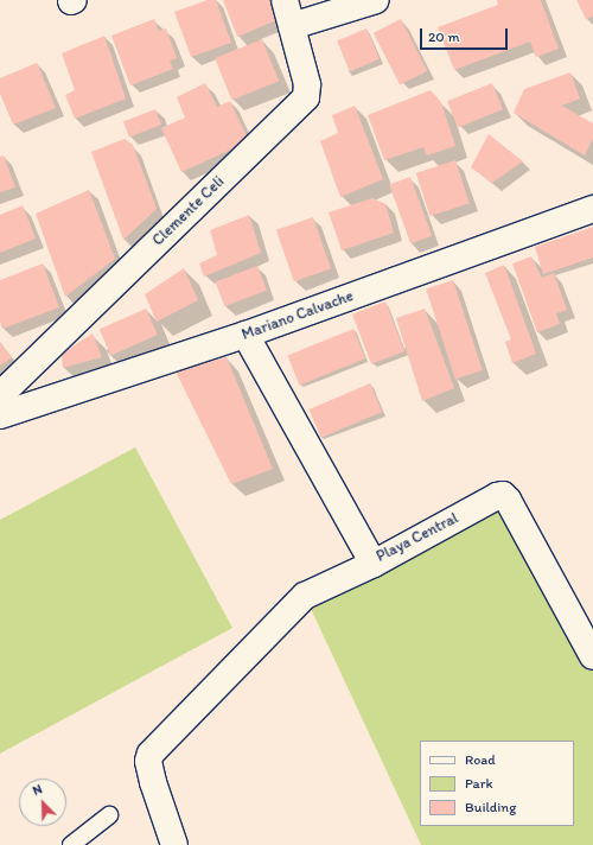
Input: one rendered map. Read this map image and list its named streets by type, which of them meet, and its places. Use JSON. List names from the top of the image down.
{
  "streets": {
    "street": ["Clemente Celi", "Mariano Calvache", "Playa Central"]
  },
  "crossings": [
    ["Mariano Calvache", "Playa Central"]
  ],
  "legend": ["Road", "Park", "Building"],
  "scale_bar": "20 m",
  "north": "top left"
}
